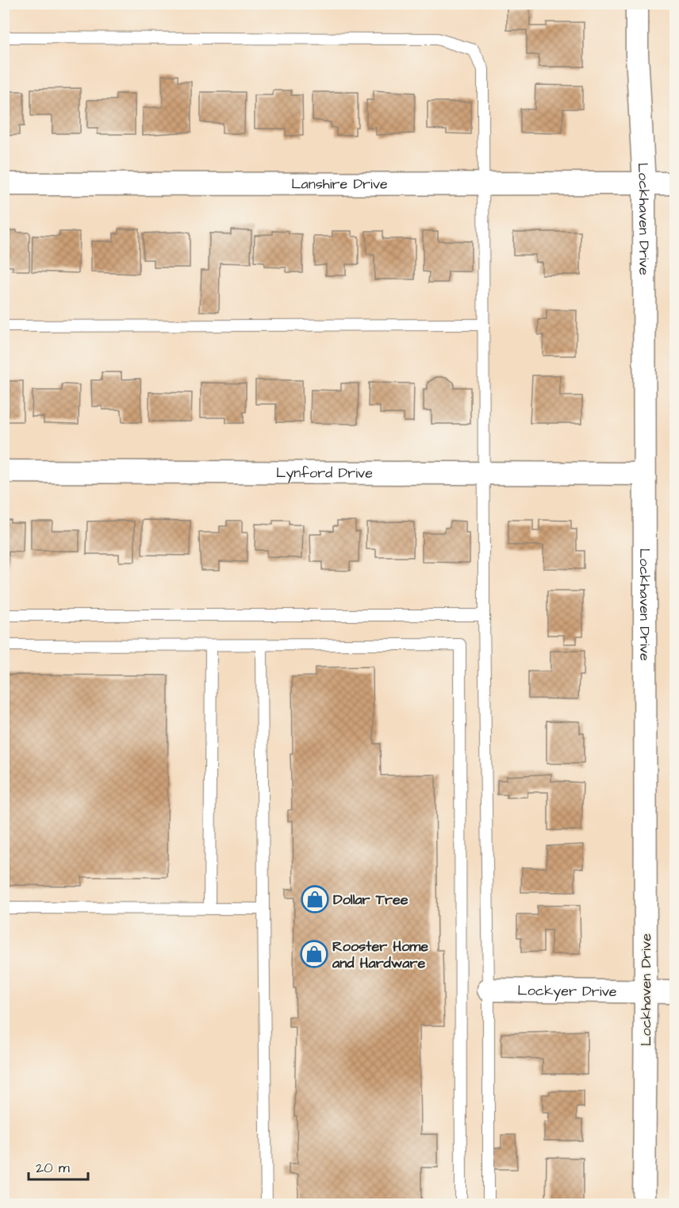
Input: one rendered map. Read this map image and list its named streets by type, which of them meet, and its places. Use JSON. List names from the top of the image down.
{
  "streets": {
    "street": [
      "Lanshire Drive",
      "Lockhaven Drive",
      "Lynford Drive",
      "Lockyer Drive"
    ]
  },
  "crossings": [
    ["Lanshire Drive", "Lockhaven Drive"],
    ["Lockhaven Drive", "Lynford Drive"],
    ["Lockhaven Drive", "Lockyer Drive"]
  ],
  "places": {
    "shop": ["Dollar Tree", "Rooster Home and Hardware"]
  },
  "scale_bar": "20 m"
}
